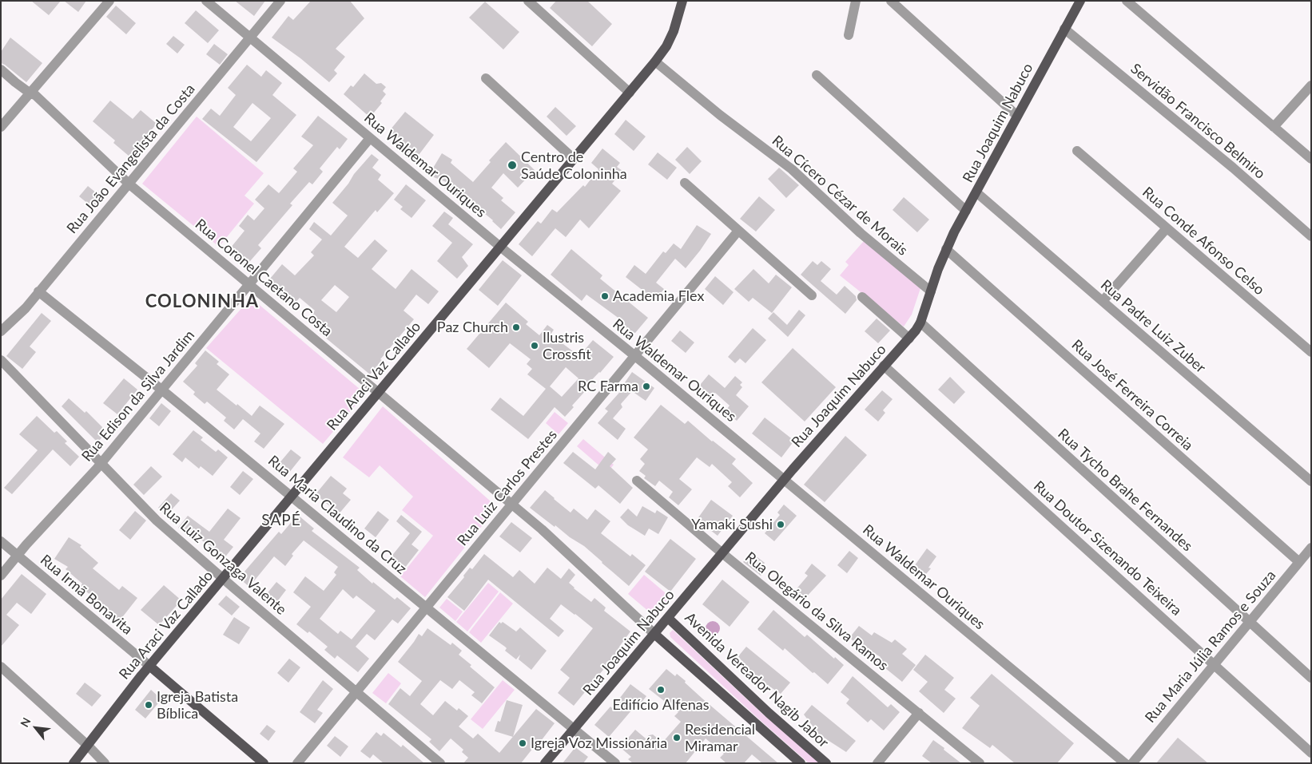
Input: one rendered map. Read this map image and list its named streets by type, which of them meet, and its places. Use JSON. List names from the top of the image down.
{
  "streets": {
    "main road": [
      "Rua Joaquim Nabuco",
      "Rua Araci Vaz Callado",
      "Rua Irmã Bonavita",
      "Avenida Vereador Nagib Jabor"
    ],
    "street": [
      "Servidão Francisco Belmiro",
      "Rua João Evangelista da Costa",
      "Rua Waldemar Ouriques",
      "Rua Cícero Cézar de Morais",
      "Rua Conde Afonso Celso",
      "Rua Coronel Caetano Costa",
      "Rua Padre Luiz Zuber",
      "Rua José Ferreira Correia",
      "Rua Edison da Silva Jardim",
      "Rua Luiz Carlos Prestes",
      "Rua Tycho Brahe Fernandes",
      "Rua Maria Claudino da Cruz",
      "Rua Doutor Sizenando Teixeira",
      "Rua Luiz Gonzaga Valente",
      "Rua Olegário da Silva Ramos",
      "Rua Maria Júlia Ramos e Souza"
    ]
  },
  "crossings": [
    ["Servidão Francisco Belmiro", "Rua Joaquim Nabuco"],
    ["Rua Joaquim Nabuco", "Rua Waldemar Ouriques"],
    ["Rua Joaquim Nabuco", "Rua Cícero Cézar de Morais"],
    ["Rua Joaquim Nabuco", "Rua Coronel Caetano Costa"],
    ["Rua Joaquim Nabuco", "Rua Padre Luiz Zuber"],
    ["Rua Joaquim Nabuco", "Rua José Ferreira Correia"],
    ["Rua Joaquim Nabuco", "Rua Tycho Brahe Fernandes"],
    ["Rua Joaquim Nabuco", "Rua Maria Claudino da Cruz"],
    ["Rua Joaquim Nabuco", "Rua Doutor Sizenando Teixeira"],
    ["Rua Joaquim Nabuco", "Rua Olegário da Silva Ramos"],
    ["Rua Joaquim Nabuco", "Avenida Vereador Nagib Jabor"],
    ["Rua João Evangelista da Costa", "Rua Waldemar Ouriques"],
    ["Rua João Evangelista da Costa", "Rua Coronel Caetano Costa"],
    ["Rua João Evangelista da Costa", "Rua Maria Claudino da Cruz"],
    ["Rua Waldemar Ouriques", "Rua Araci Vaz Callado"],
    ["Rua Waldemar Ouriques", "Rua Edison da Silva Jardim"],
    ["Rua Waldemar Ouriques", "Rua Luiz Carlos Prestes"],
    ["Rua Cícero Cézar de Morais", "Rua Araci Vaz Callado"],
    ["Rua Coronel Caetano Costa", "Rua Araci Vaz Callado"],
    ["Rua Coronel Caetano Costa", "Rua Edison da Silva Jardim"],
    ["Rua Coronel Caetano Costa", "Rua Luiz Carlos Prestes"],
    ["Rua Araci Vaz Callado", "Rua Maria Claudino da Cruz"],
    ["Rua Araci Vaz Callado", "Rua Luiz Gonzaga Valente"],
    ["Rua Araci Vaz Callado", "Rua Irmã Bonavita"],
    ["Rua José Ferreira Correia", "Rua Maria Júlia Ramos e Souza"],
    ["Rua Edison da Silva Jardim", "Rua Maria Claudino da Cruz"],
    ["Rua Edison da Silva Jardim", "Rua Luiz Gonzaga Valente"],
    ["Rua Edison da Silva Jardim", "Rua Irmã Bonavita"],
    ["Rua Luiz Carlos Prestes", "Rua Maria Claudino da Cruz"],
    ["Rua Luiz Carlos Prestes", "Rua Luiz Gonzaga Valente"],
    ["Rua Tycho Brahe Fernandes", "Rua Maria Júlia Ramos e Souza"],
    ["Rua Doutor Sizenando Teixeira", "Rua Maria Júlia Ramos e Souza"]
  ],
  "districts": ["COLONINHA", "SAPÉ"],
  "places": [
    "Centro de Saúde Coloninha",
    "Academia Flex",
    "Paz Church",
    "Ilustris Crossfit",
    "RC Farma",
    "Yamaki Sushi",
    "Edifício Alfenas",
    "Igreja Batista Bíblica",
    "Residencial Miramar",
    "Igreja Voz Missionária"
  ],
  "north": "top left"
}
